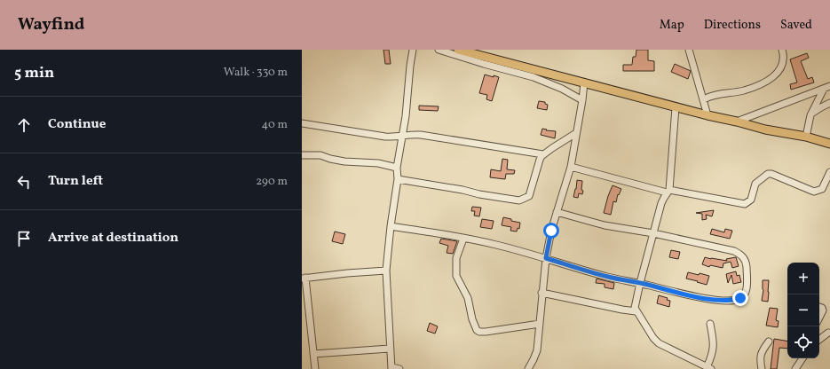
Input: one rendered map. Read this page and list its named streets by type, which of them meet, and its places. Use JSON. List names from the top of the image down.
{
  "page": {
    "header": "Wayfind",
    "nav": ["Map", "Directions", "Saved"],
    "heading": ["5 min", "Walk · 330 m"],
    "list": [
      ["Continue", "40 m"],
      ["Turn left", "290 m"],
      "Arrive at destination"
    ],
    "map_buttons": ["+", "−"]
  }
}
